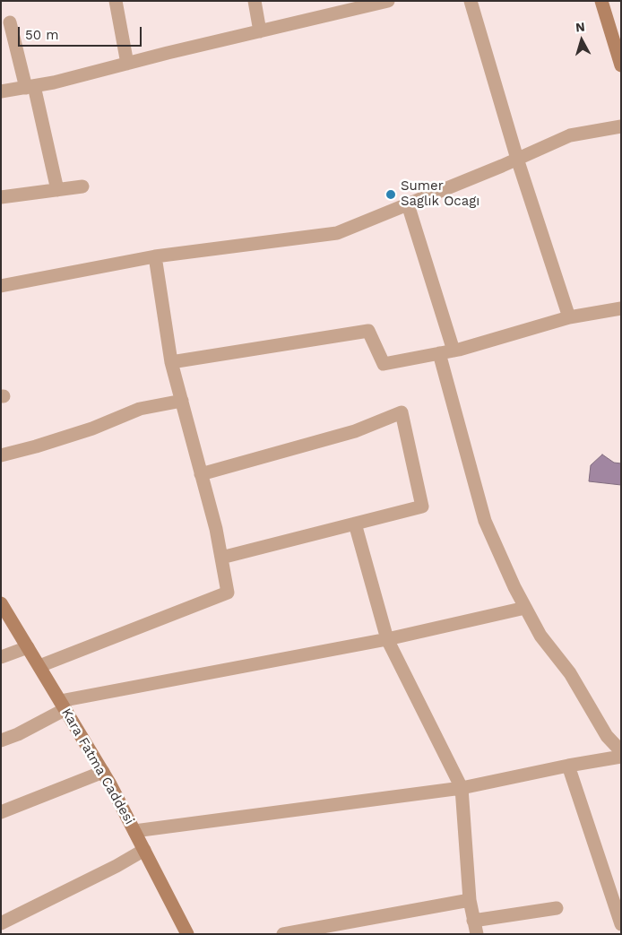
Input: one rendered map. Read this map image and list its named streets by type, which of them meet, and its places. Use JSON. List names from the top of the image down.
{
  "streets": {
    "main road": ["Kara Fatma Caddesi"]
  },
  "places": ["Sumer Saglık Ocagı"],
  "scale_bar": "50 m",
  "north": "top"
}
